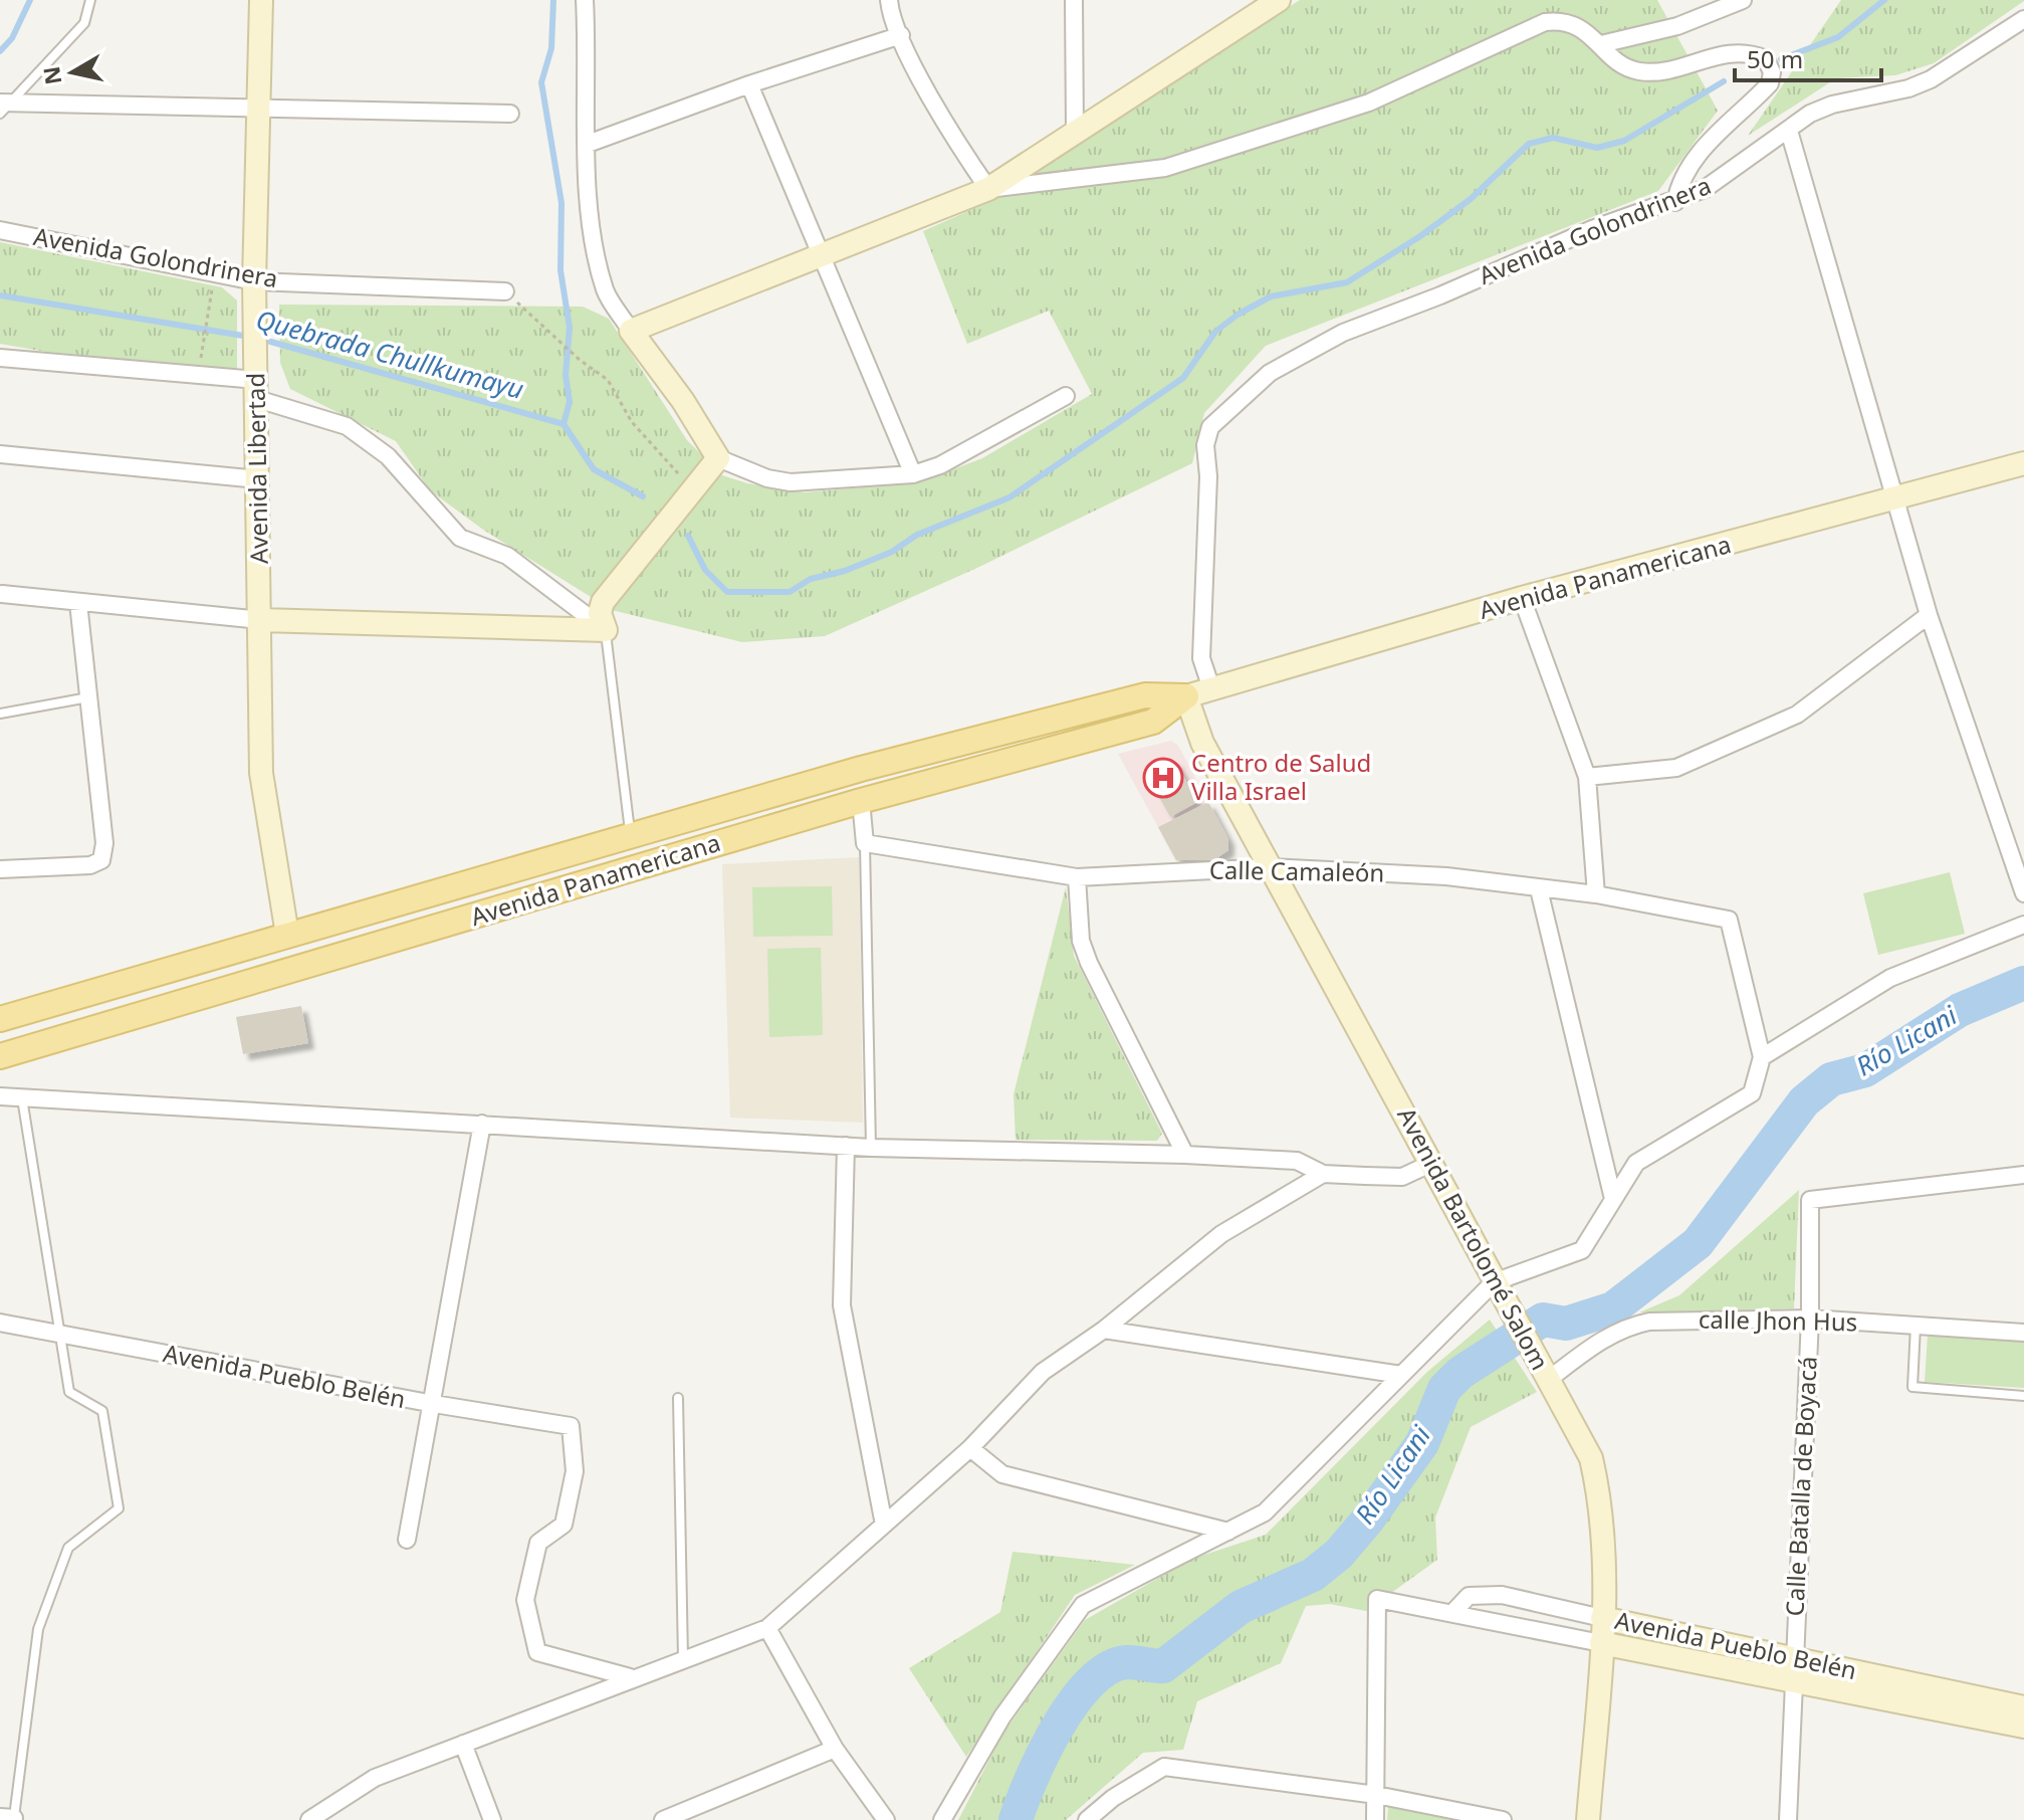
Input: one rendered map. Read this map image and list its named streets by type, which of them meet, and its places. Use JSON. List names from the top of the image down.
{
  "streets": {
    "main road": ["Avenida Panamericana"],
    "street": [
      "Avenida Golondrinera",
      "Avenida Libertad",
      "Calle Camaleón",
      "Avenida Bartolomé Salom",
      "calle Jhon Hus",
      "Avenida Pueblo Belén",
      "Calle Batalla de Boyacá"
    ]
  },
  "crossings": [
    ["Avenida Golondrinera", "Avenida Libertad"],
    ["Avenida Golondrinera", "Avenida Panamericana"],
    ["Avenida Libertad", "Avenida Panamericana"],
    ["Avenida Panamericana", "Avenida Bartolomé Salom"],
    ["Calle Camaleón", "Avenida Bartolomé Salom"],
    ["Avenida Bartolomé Salom", "calle Jhon Hus"],
    ["Avenida Bartolomé Salom", "Avenida Pueblo Belén"],
    ["calle Jhon Hus", "Calle Batalla de Boyacá"],
    ["Avenida Pueblo Belén", "Calle Batalla de Boyacá"]
  ],
  "water": ["Quebrada Chullkumayu", "Río Licani"],
  "places": {
    "hospital": ["Centro de Salud Villa Israel"]
  },
  "scale_bar": "50 m",
  "north": "left"
}
